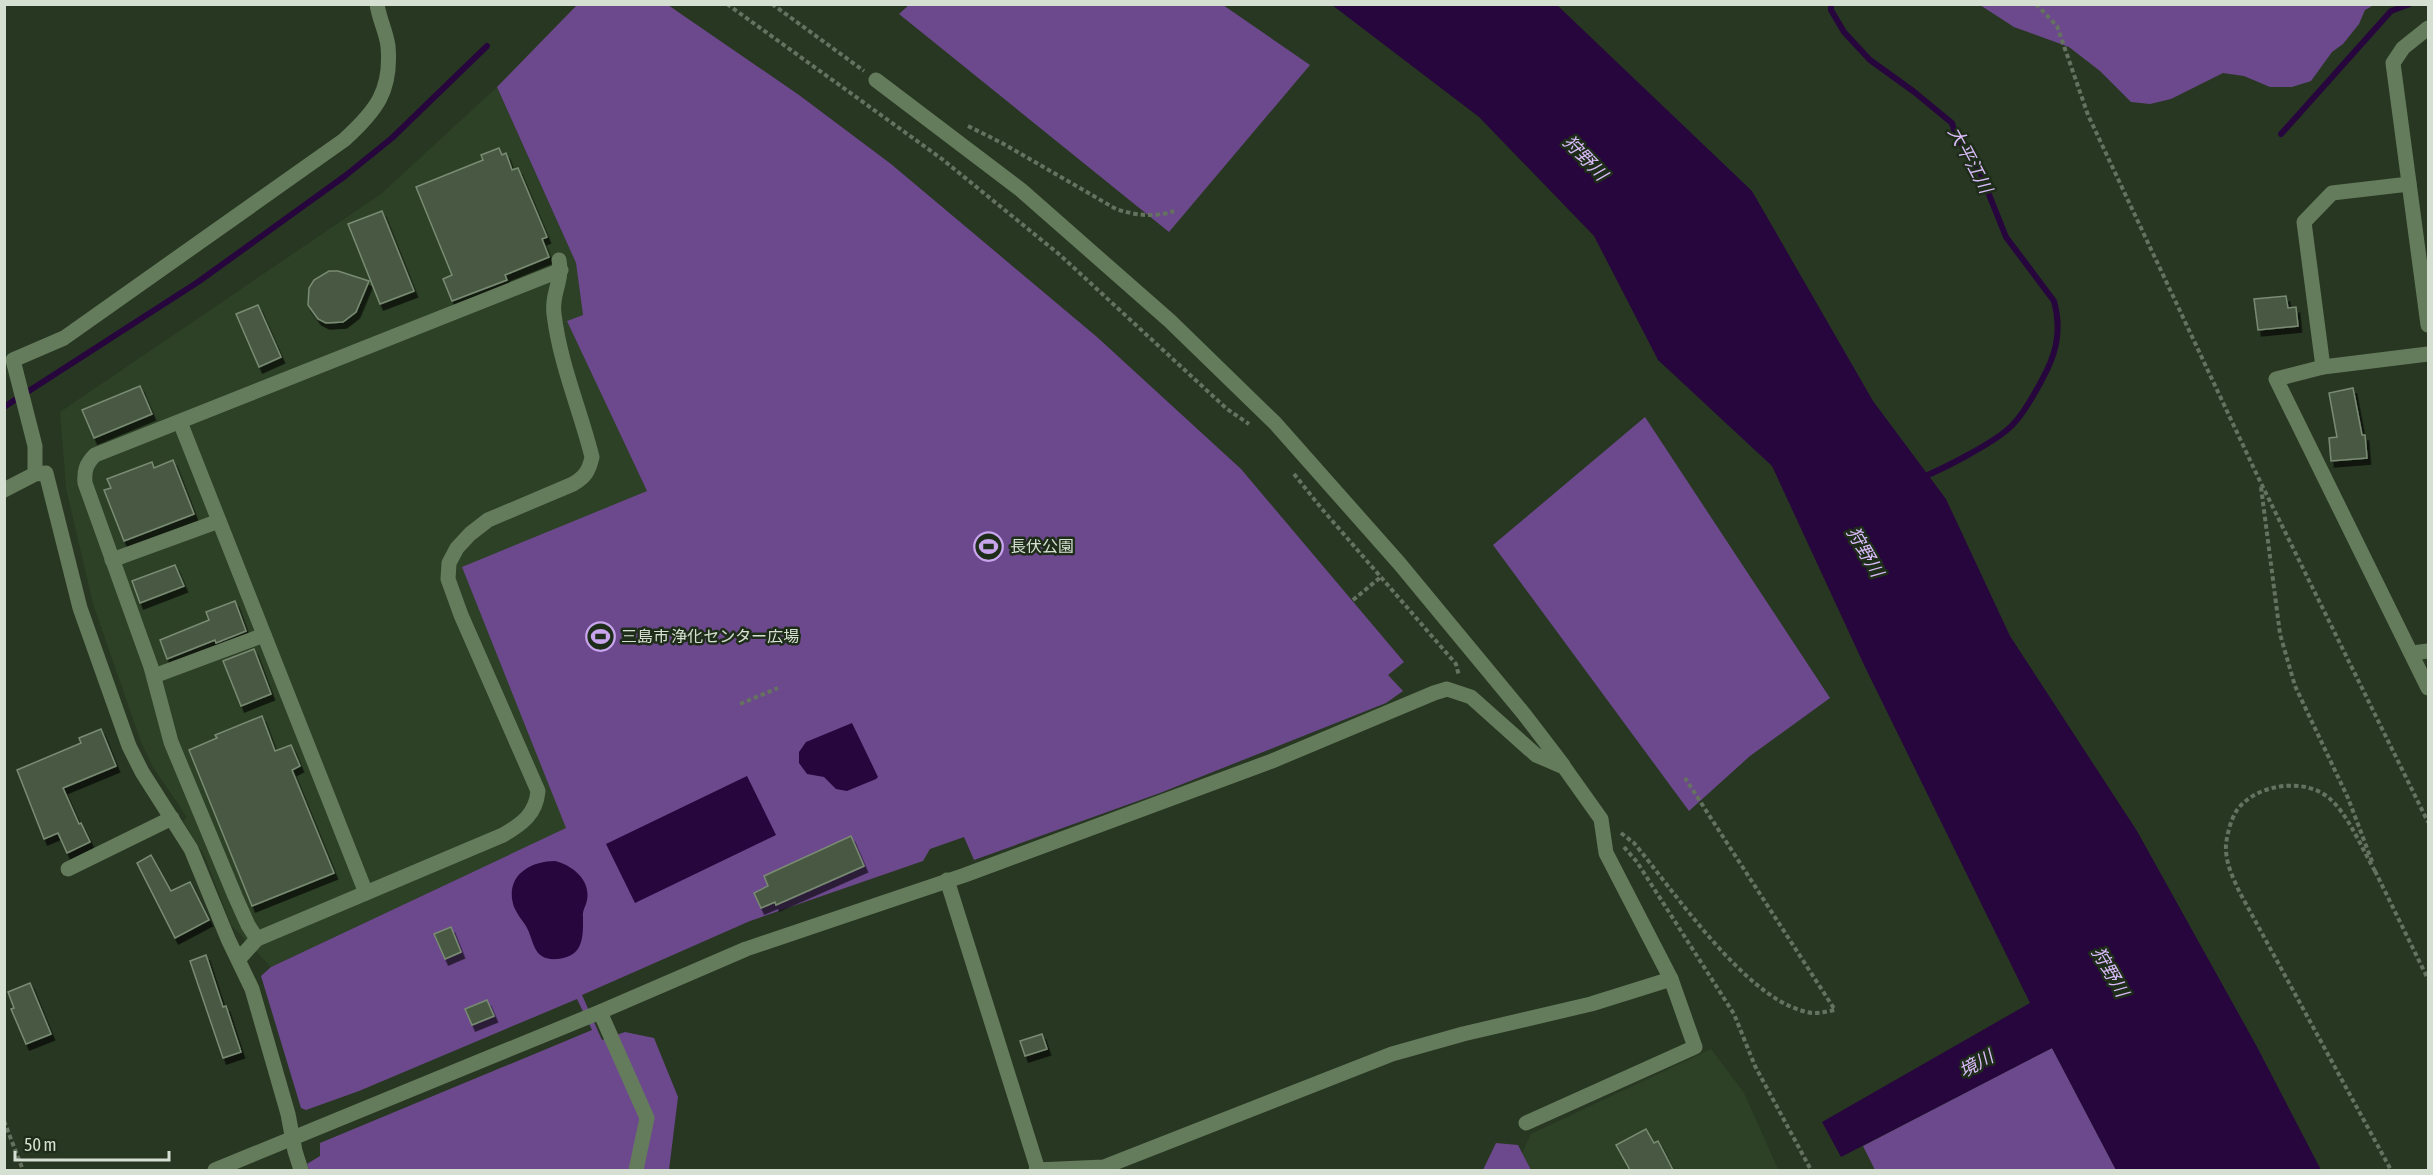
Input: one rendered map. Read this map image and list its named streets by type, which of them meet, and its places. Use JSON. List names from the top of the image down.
{
  "water": ["狩野川", "大平江川", "境川"],
  "places": {
    "sports": ["長伏公園", "三島市 浄化センター広場"]
  },
  "scale_bar": "50 m"
}
